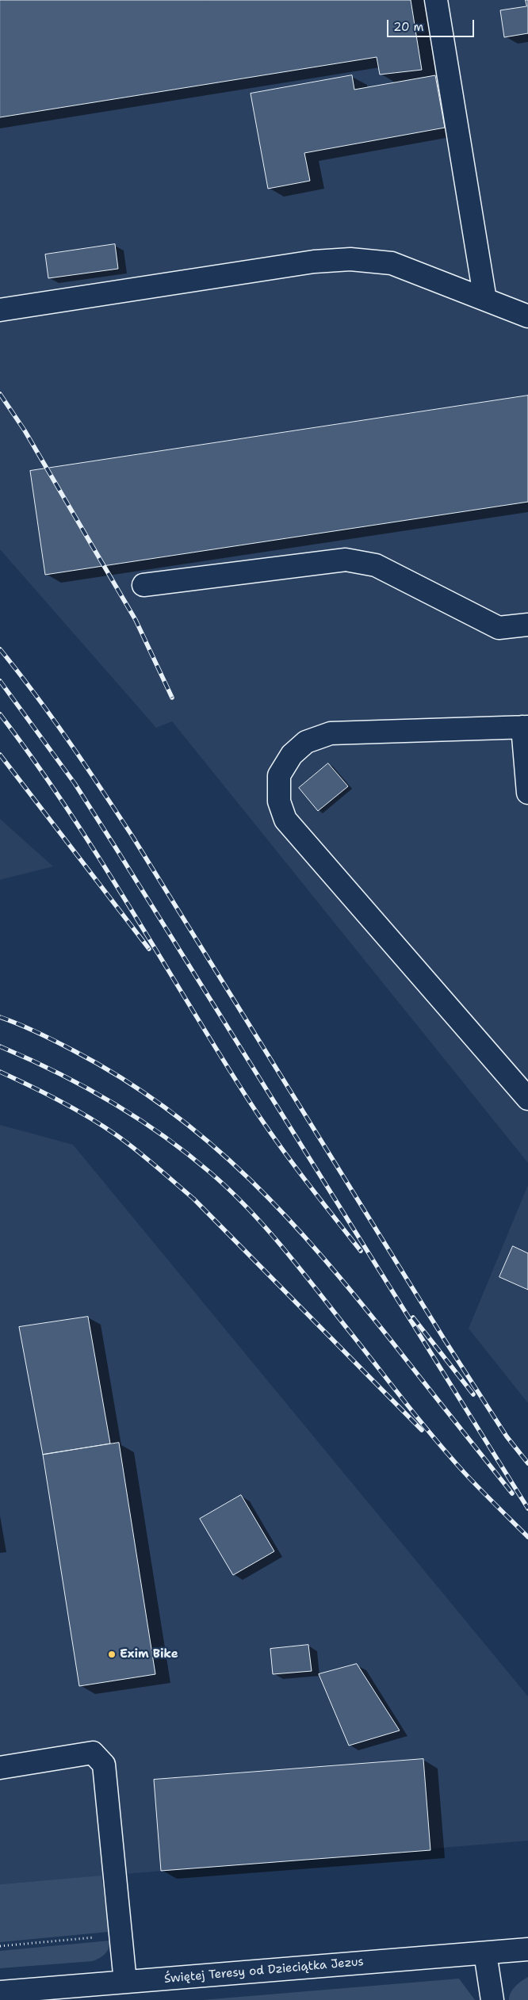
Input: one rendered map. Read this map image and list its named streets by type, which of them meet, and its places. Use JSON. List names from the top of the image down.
{
  "streets": {
    "street": ["Świętej Teresy od Dzieciątka Jezus"]
  },
  "places": ["Exim Bike"],
  "scale_bar": "20 m"
}
